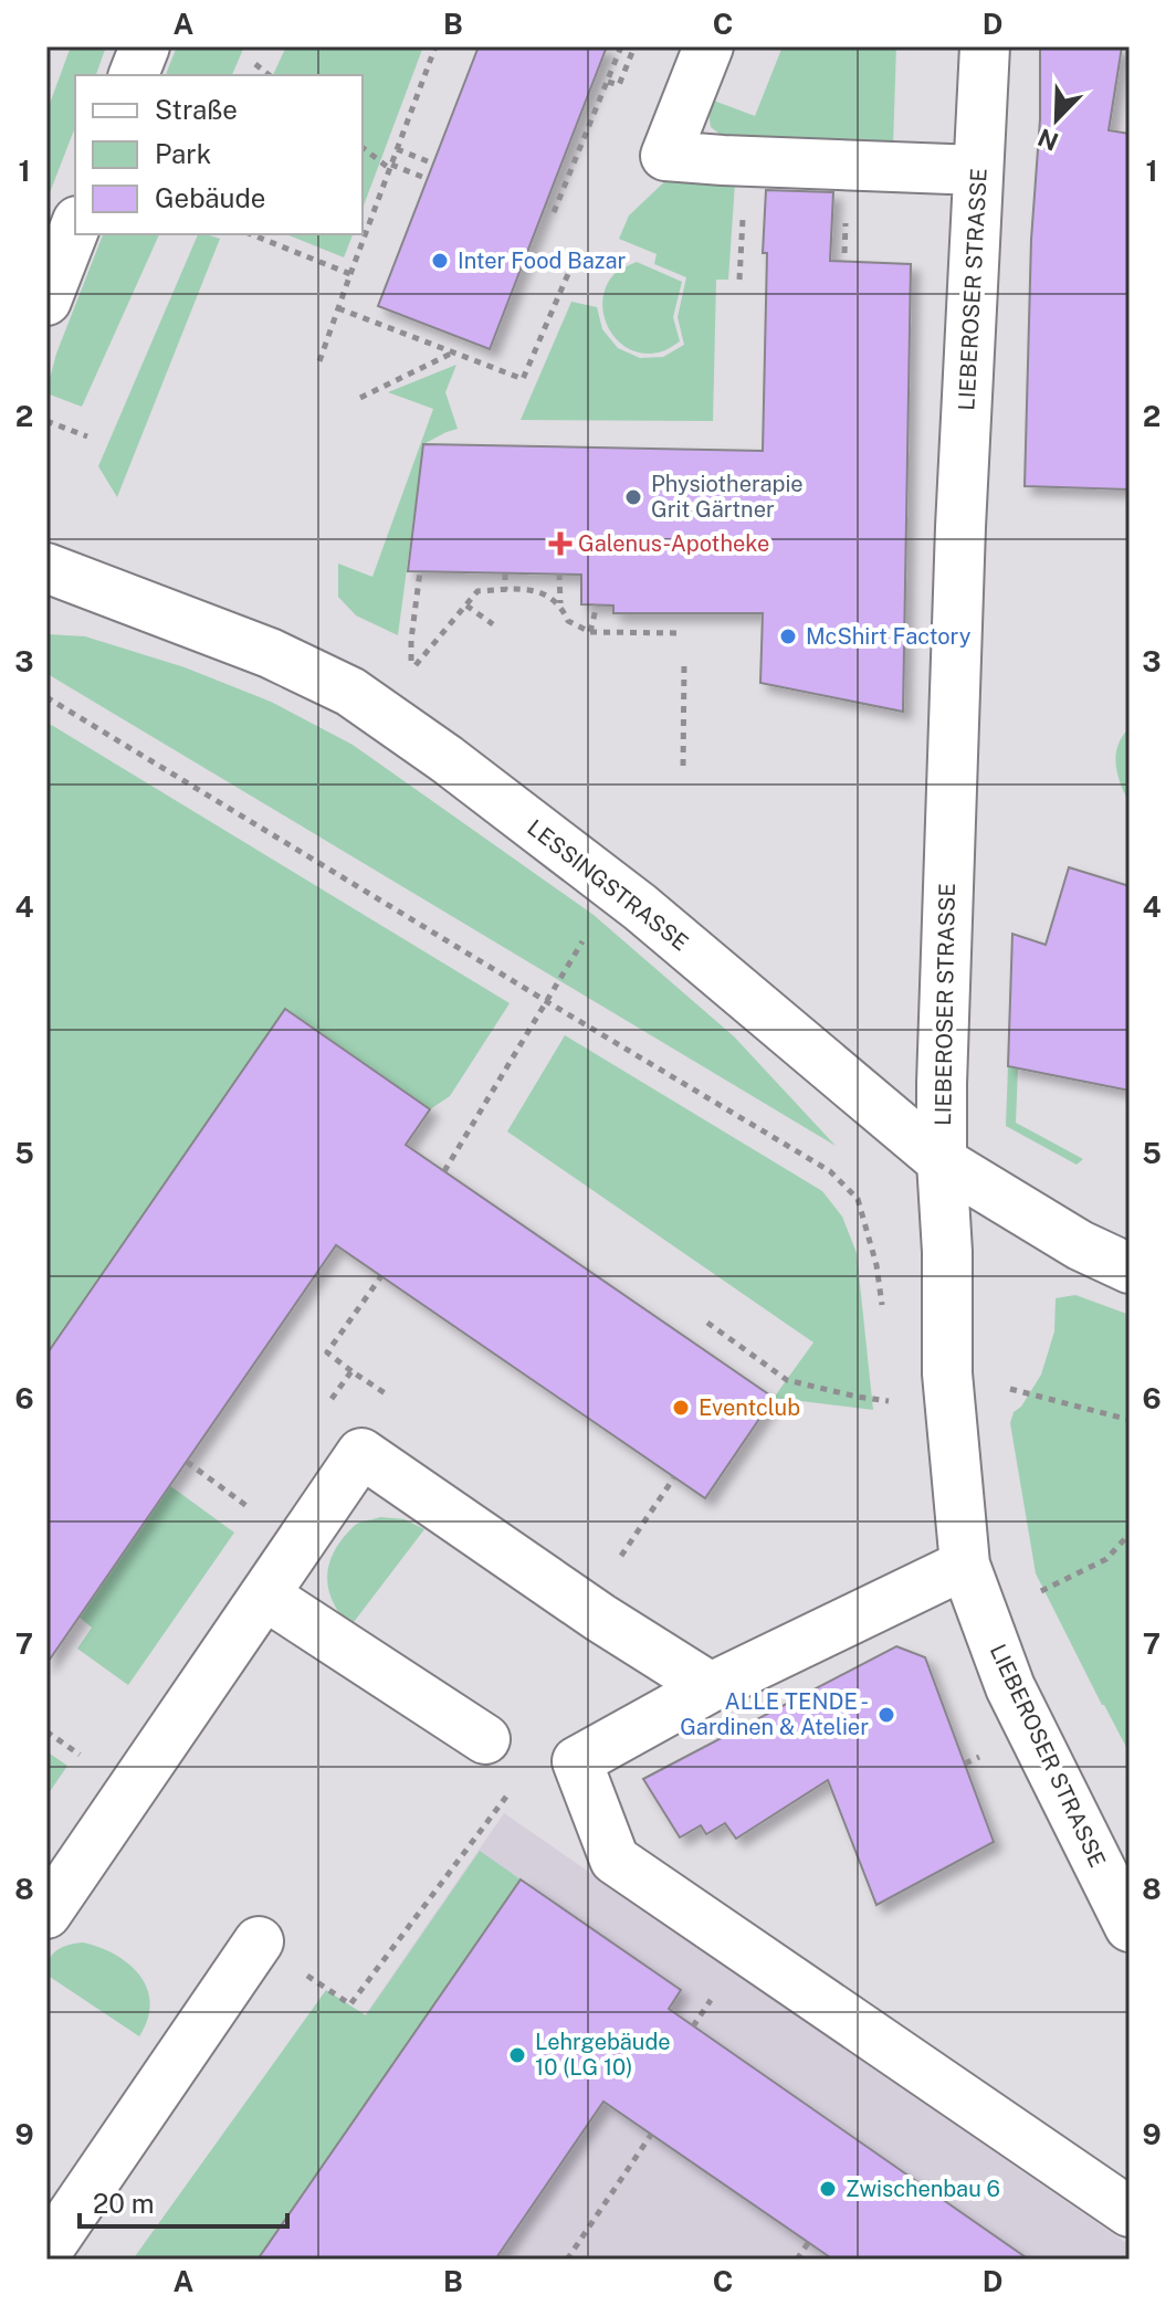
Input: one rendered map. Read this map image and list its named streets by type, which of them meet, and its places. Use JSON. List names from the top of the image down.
{
  "streets": {
    "street": ["LIEBEROSER STRASSE", "LESSINGSTRASSE"]
  },
  "crossings": [
    ["LIEBEROSER STRASSE", "LESSINGSTRASSE"]
  ],
  "places": {
    "other": [
      "Inter Food Bazar",
      "Physiotherapie Grit Gärtner",
      "McShirt Factory",
      "Eventclub",
      "ALLE TENDE - Gardinen & Atelier",
      "Lehrgebäude 10 (LG 10)",
      "Zwischenbau 6"
    ],
    "health": ["Galenus-Apotheke"]
  },
  "legend": ["Straße", "Park", "Gebäude"],
  "scale_bar": "20 m",
  "north": "bottom left",
  "grid": {
    "columns": [
      "A",
      "B",
      "C",
      "D"
    ],
    "rows": [
      "1",
      "2",
      "3",
      "4",
      "5",
      "6",
      "7",
      "8",
      "9"
    ]
  }
}
